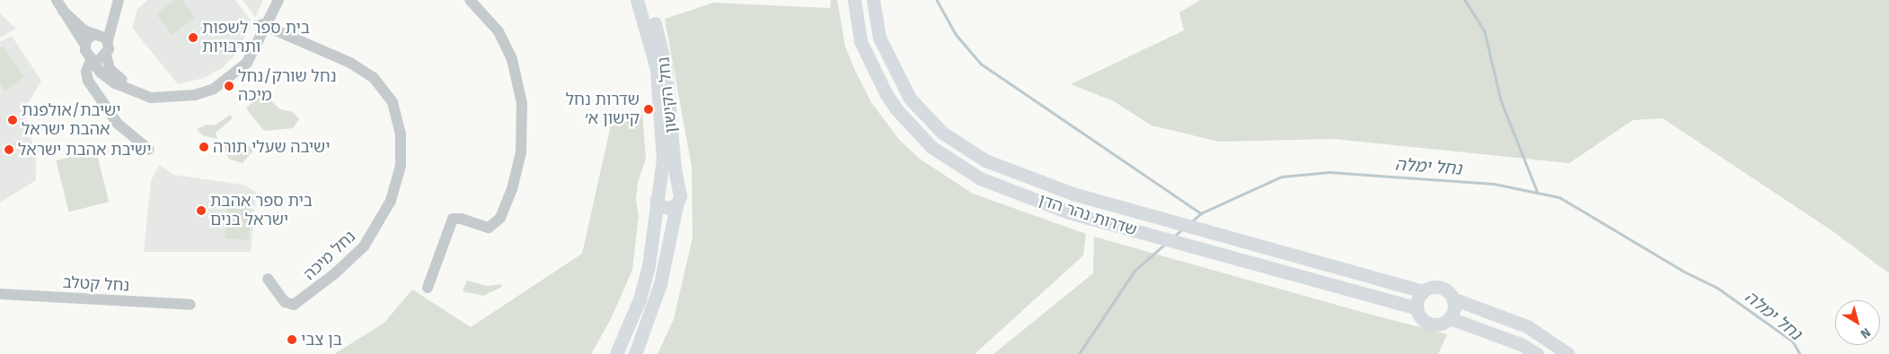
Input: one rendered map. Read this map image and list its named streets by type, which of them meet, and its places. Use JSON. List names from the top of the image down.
{
  "streets": {
    "main road": ["נחל הקישון", "שדרות נהר הדן"],
    "street": ["נחל מיכה", "נחל קטלב"]
  },
  "water": ["נחל ימלה"],
  "places": [
    "בית ספר לשפות ותרבויות",
    "נחל שורק/נחל מיכה",
    "שדרות נחל קישון א׳",
    "ישיבת/אולפנת אהבת ישראל",
    "ישיבה שעלי תורה",
    "ישיבת אהבת ישראל",
    "בית ספר אהבת ישראל בנים",
    "בן צבי"
  ],
  "north": "bottom right"
}
